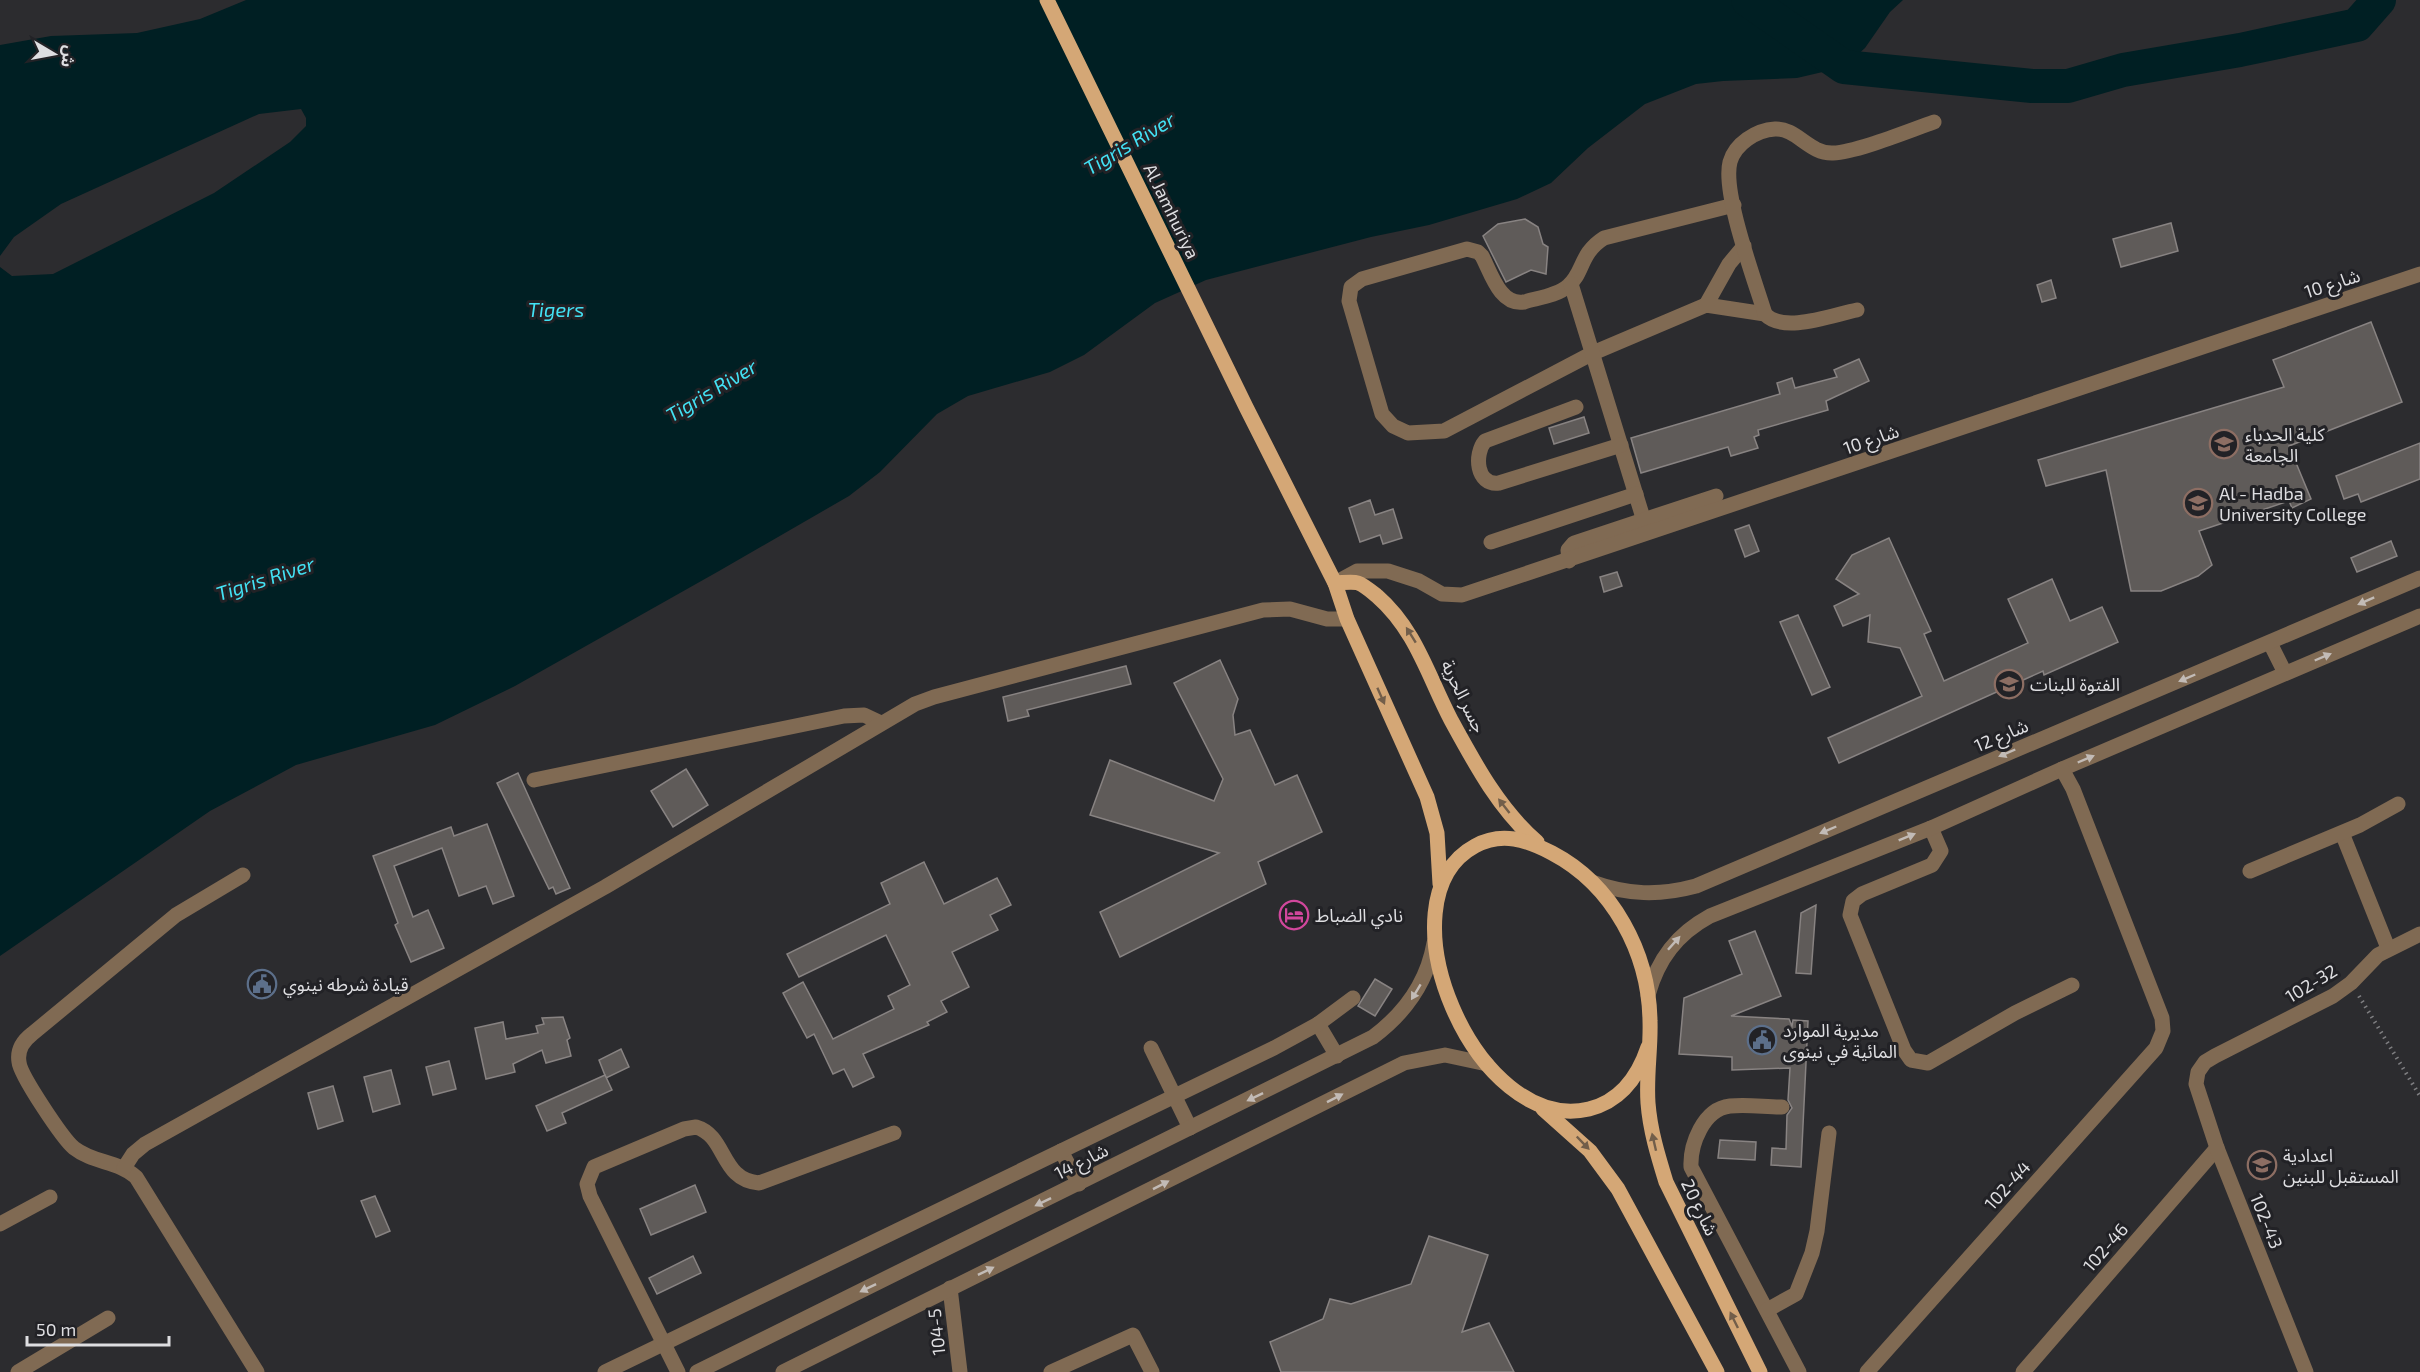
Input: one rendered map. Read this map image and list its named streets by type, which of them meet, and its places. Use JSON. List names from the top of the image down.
{
  "streets": {
    "main road": ["Al Jamhuriya", "جسر الحرية", "شارع 20"],
    "street": [
      "شارع 10",
      "شارع 12",
      "102-32",
      "شارع 14",
      "102-44",
      "102-43",
      "102-46",
      "104-5"
    ]
  },
  "crossings": [
    ["Al Jamhuriya", "شارع 10"],
    ["Al Jamhuriya", "جسر الحرية"],
    ["شارع 10", "جسر الحرية"],
    ["جسر الحرية", "شارع 20"],
    ["شارع 12", "شارع 20"],
    ["102-32", "102-43"],
    ["102-43", "102-46"]
  ],
  "water": ["Tigris River", "Tigers"],
  "places": {
    "school or university": [
      "كلية الحدباء الجامعة",
      "Al - Hadba University College",
      "الفتوة للبنات",
      "اعدادية المستقبل للبنين"
    ],
    "hotel": ["نادي الضباط"],
    "public building": ["قيادة شرطه نينوي", "مديرية الموارد المائية في نينوى"]
  },
  "scale_bar": "50 m",
  "north": "right"
}
